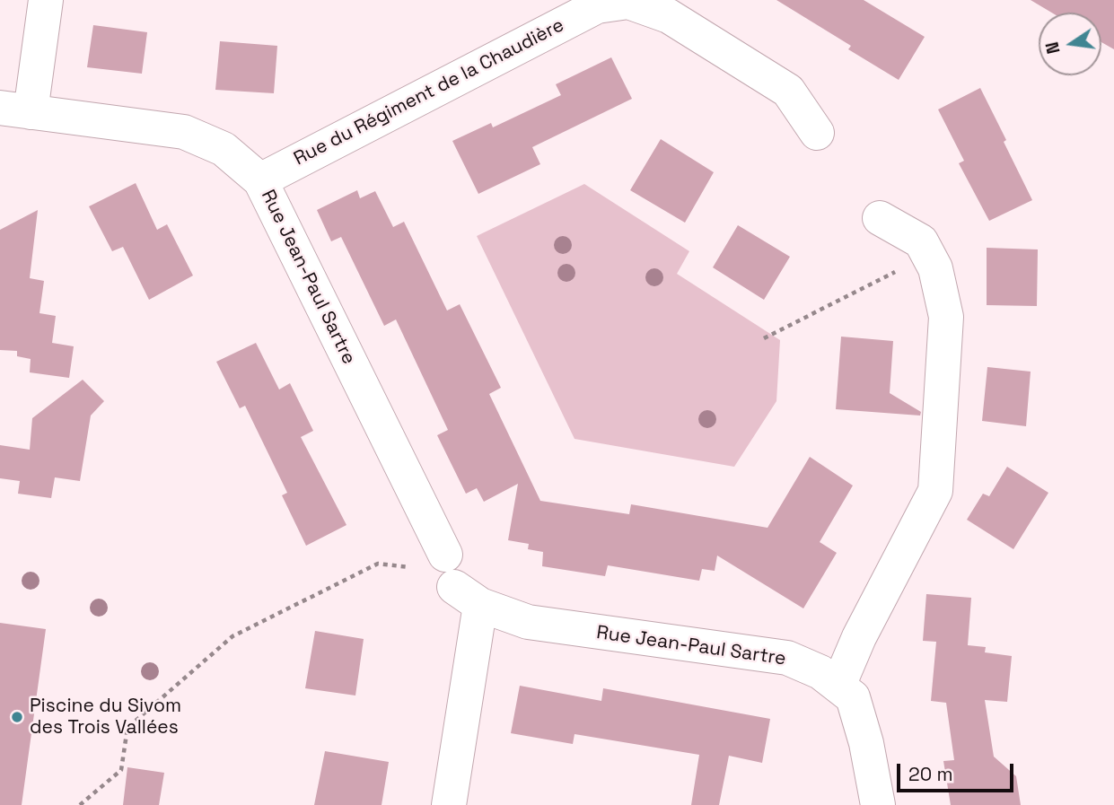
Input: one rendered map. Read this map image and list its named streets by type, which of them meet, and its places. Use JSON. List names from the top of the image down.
{
  "streets": {
    "street": ["Rue du Régiment de la Chaudière", "Rue Jean-Paul Sartre"]
  },
  "crossings": [
    ["Rue du Régiment de la Chaudière", "Rue Jean-Paul Sartre"]
  ],
  "places": ["Piscine du Sivom des Trois Vallées"],
  "scale_bar": "20 m",
  "north": "left"
}
